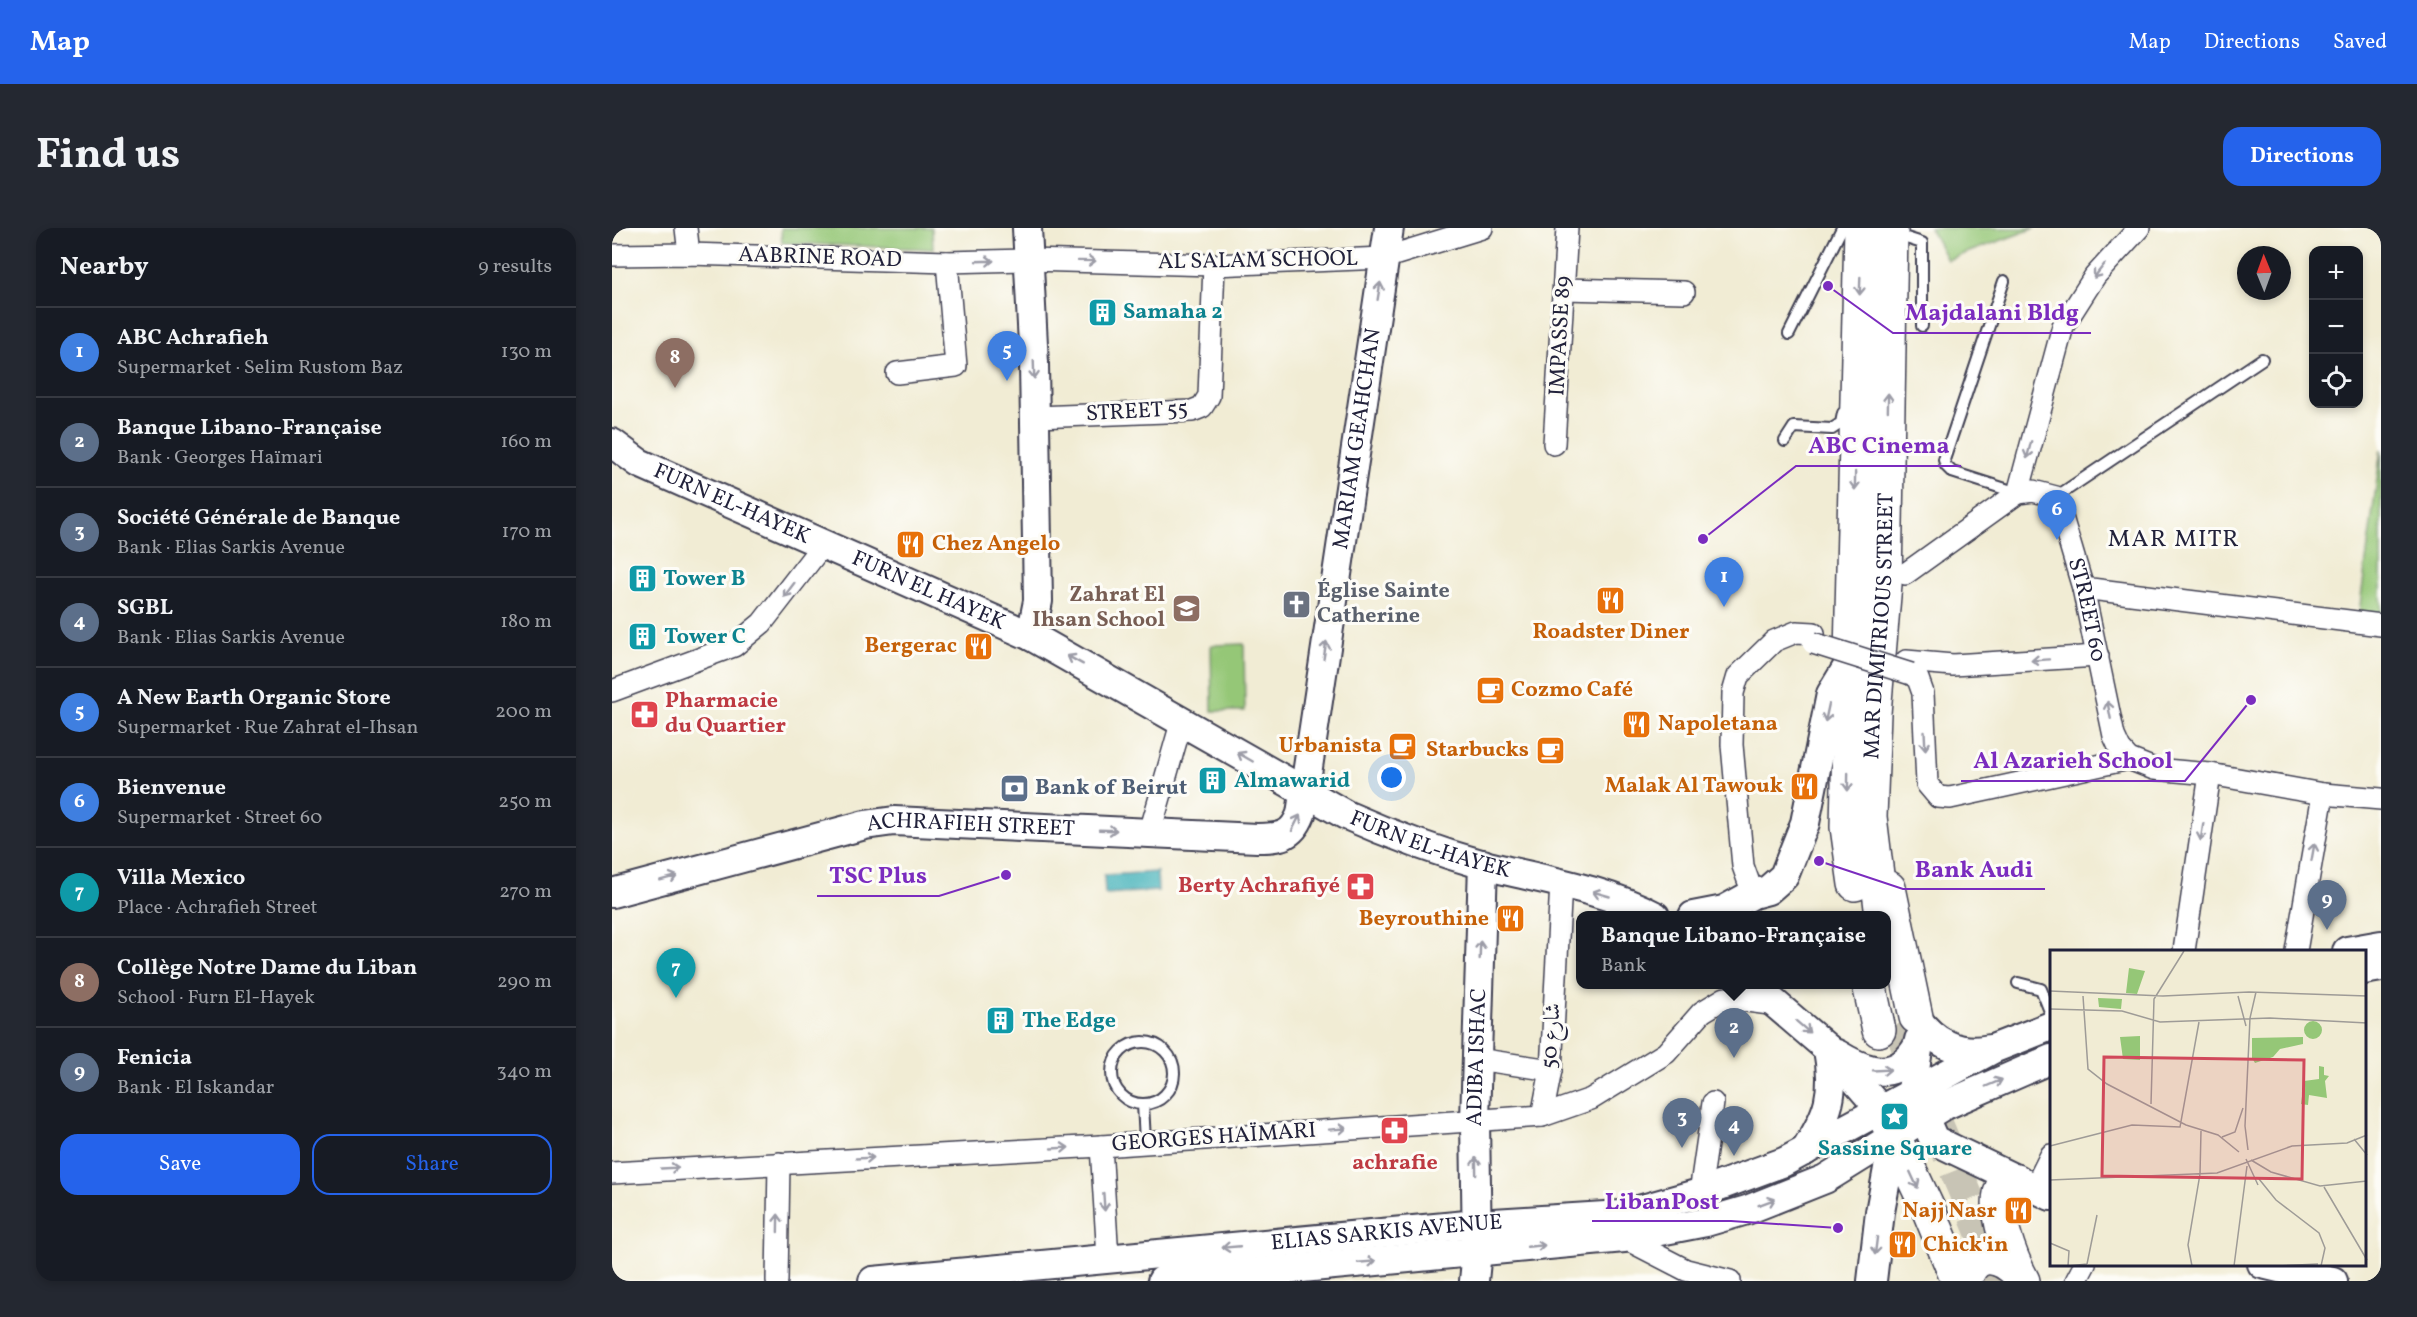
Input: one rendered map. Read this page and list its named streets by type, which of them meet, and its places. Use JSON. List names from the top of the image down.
{
  "streets": {
    "highway": ["MAR DIMITRIOUS STREET"],
    "street": [
      "AABRINE ROAD",
      "AL SALAM SCHOOL",
      "IMPASSE 89",
      "STREET 55",
      "MARIAM GEAHCHAN",
      "FURN EL-HAYEK",
      "FURN EL HAYEK",
      "STREET 60",
      "ACHRAFIEH STREET",
      "شارع 50",
      "ADIBA ISHAC",
      "GEORGES HAÏMARI",
      "ELIAS SARKIS AVENUE"
    ]
  },
  "crossings": [
    ["AABRINE ROAD", "AL SALAM SCHOOL"],
    ["AL SALAM SCHOOL", "STREET 55"],
    ["AL SALAM SCHOOL", "MARIAM GEAHCHAN"],
    ["MARIAM GEAHCHAN", "FURN EL-HAYEK"],
    ["MARIAM GEAHCHAN", "ACHRAFIEH STREET"],
    ["FURN EL-HAYEK", "FURN EL HAYEK"],
    ["FURN EL-HAYEK", "ACHRAFIEH STREET"],
    ["FURN EL-HAYEK", "شارع 50"],
    ["FURN EL-HAYEK", "ADIBA ISHAC"],
    ["شارع 50", "GEORGES HAÏMARI"],
    ["ADIBA ISHAC", "GEORGES HAÏMARI"],
    ["ADIBA ISHAC", "ELIAS SARKIS AVENUE"]
  ],
  "one_way": [
    "AL SALAM SCHOOL",
    "MARIAM GEAHCHAN",
    "FURN EL-HAYEK",
    "STREET 60",
    "ACHRAFIEH STREET",
    "ADIBA ISHAC",
    "GEORGES HAÏMARI"
  ],
  "districts": ["MAR MITR"],
  "places": {
    "other": [
      "Majdalani Bldg",
      "ABC Cinema",
      "Al Azarieh School",
      "Bank Audi",
      "TSC Plus",
      "LibanPost"
    ],
    "building": [
      "Samaha 2",
      "Tower B",
      "Tower C",
      "Almawarid",
      "The Edge"
    ],
    "restaurant": [
      "Chez Angelo",
      "Roadster Diner",
      "Bergerac",
      "Napoletana",
      "Malak Al Tawouk",
      "Beyrouthine",
      "Najj Nasr",
      "Chick'in"
    ],
    "church": ["Église Sainte Catherine"],
    "school or university": ["Zahrat El Ihsan School"],
    "cafe": ["Cozmo Café", "Urbanista", "Starbucks"],
    "pharmacy": ["Pharmacie du Quartier", "Berty Achrafiyé", "achrafie"],
    "bank": ["Bank of Beirut"],
    "place": ["Sassine Square"]
  },
  "north": "top",
  "page": {
    "header": "Map",
    "nav": ["Map", "Directions", "Saved"],
    "title": "Find us",
    "buttons": [
      "Directions",
      ["Save", "Share"]
    ],
    "heading": ["Nearby", "9 results"],
    "map_buttons": ["+", "−"],
    "list": [
      {
        "mark": "1",
        "name": "ABC Achrafieh",
        "note": "Supermarket · Selim Rustom Baz",
        "value": "130 m"
      },
      {
        "mark": "2",
        "name": "Banque Libano-Française",
        "note": "Bank · Georges Haïmari",
        "value": "160 m"
      },
      {
        "mark": "3",
        "name": "Société Générale de Banque",
        "note": "Bank · Elias Sarkis Avenue",
        "value": "170 m"
      },
      {
        "mark": "4",
        "name": "SGBL",
        "note": "Bank · Elias Sarkis Avenue",
        "value": "180 m"
      },
      {
        "mark": "5",
        "name": "A New Earth Organic Store",
        "note": "Supermarket · Rue Zahrat el-Ihsan",
        "value": "200 m"
      },
      {
        "mark": "6",
        "name": "Bienvenue",
        "note": "Supermarket · Street 60",
        "value": "250 m"
      },
      {
        "mark": "7",
        "name": "Villa Mexico",
        "note": "Place · Achrafieh Street",
        "value": "270 m"
      },
      {
        "mark": "8",
        "name": "Collège Notre Dame du Liban",
        "note": "School · Furn El-Hayek",
        "value": "290 m"
      },
      {
        "mark": "9",
        "name": "Fenicia",
        "note": "Bank · El Iskandar",
        "value": "340 m"
      }
    ],
    "pins": [
      "5",
      "8",
      "6",
      "1",
      "9",
      "7",
      "2",
      "3",
      "4"
    ],
    "popup": ["Banque Libano-Française", "Bank"]
  }
}
